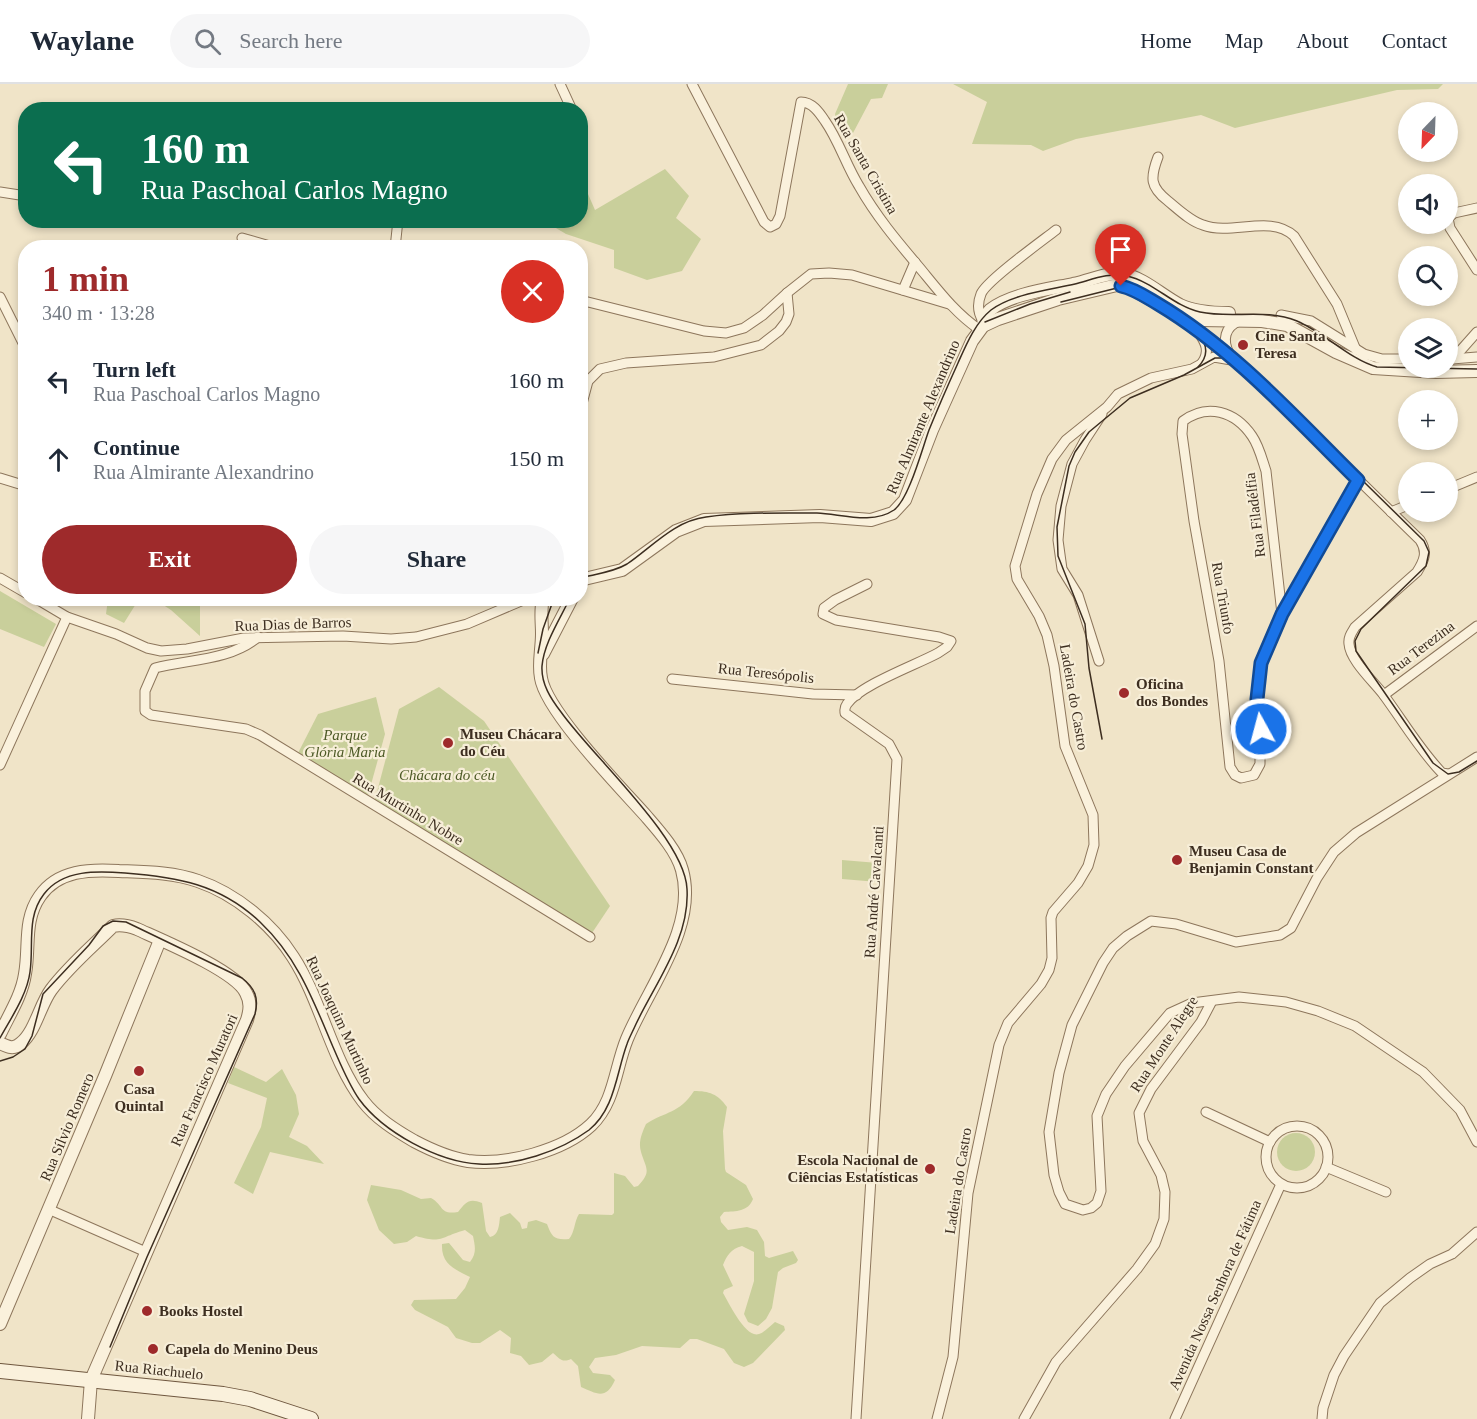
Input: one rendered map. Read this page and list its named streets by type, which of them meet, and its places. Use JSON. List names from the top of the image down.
{
  "streets": {
    "main road": ["Rua Riachuelo"],
    "street": [
      "Rua Santa Cristina",
      "Rua Almirante Alexandrino",
      "Rua Filadélfia",
      "Rua Triunfo",
      "Rua Dias de Barros",
      "Rua Terezina",
      "Rua Teresópolis",
      "Ladeira do Castro",
      "Rua Murtinho Nobre",
      "Rua André Cavalcanti",
      "Rua Joaquim Murtinho",
      "Rua Monte Alegre",
      "Rua Francisco Muratori",
      "Rua Sílvio Romero",
      "Avenida Nossa Senhora de Fátima"
    ]
  },
  "crossings": [
    ["Rua Santa Cristina", "Rua Almirante Alexandrino"],
    ["Rua Filadélfia", "Rua Triunfo"],
    ["Rua Dias de Barros", "Rua Murtinho Nobre"],
    ["Rua Teresópolis", "Rua André Cavalcanti"],
    ["Rua Francisco Muratori", "Rua Sílvio Romero"],
    ["Rua Francisco Muratori", "Rua Riachuelo"]
  ],
  "parks": ["Parque Glória Maria", "Chácara do céu"],
  "places": [
    "Cine Santa Teresa",
    "Oficina dos Bondes",
    "Museu Chácara do Céu",
    "Museu Casa de Benjamin Constant",
    "Casa Quintal",
    "Escola Nacional de Ciências Estatísticas",
    "Books Hostel",
    "Capela do Menino Deus"
  ],
  "north": "bottom left",
  "page": {
    "header": "Waylane",
    "search": "Search here",
    "nav": [
      "Home",
      "Map",
      "About",
      "Contact"
    ],
    "map_buttons": ["+", "−"],
    "turn": ["160 m", "Rua Paschoal Carlos Magno"],
    "heading": ["1 min", "340 m · 13:28"],
    "list": [
      {
        "name": "Turn left",
        "note": "Rua Paschoal Carlos Magno",
        "value": "160 m"
      },
      {
        "name": "Continue",
        "note": "Rua Almirante Alexandrino",
        "value": "150 m"
      }
    ],
    "buttons": ["Exit", "Share"]
  }
}
